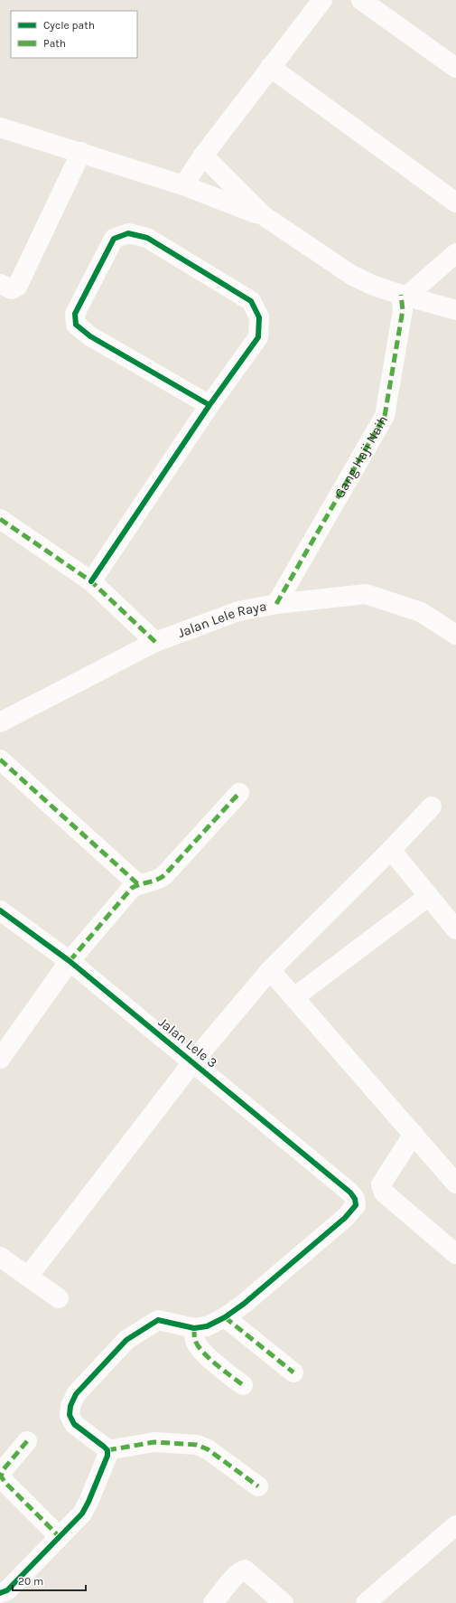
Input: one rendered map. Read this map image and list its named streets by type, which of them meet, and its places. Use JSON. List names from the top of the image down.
{
  "streets": {
    "street": ["Gang Haji Naih", "Jalan Lele Raya", "Jalan Lele 3"]
  },
  "crossings": [
    ["Gang Haji Naih", "Jalan Lele Raya"]
  ],
  "legend": ["Cycle path", "Path"],
  "scale_bar": "20 m"
}
